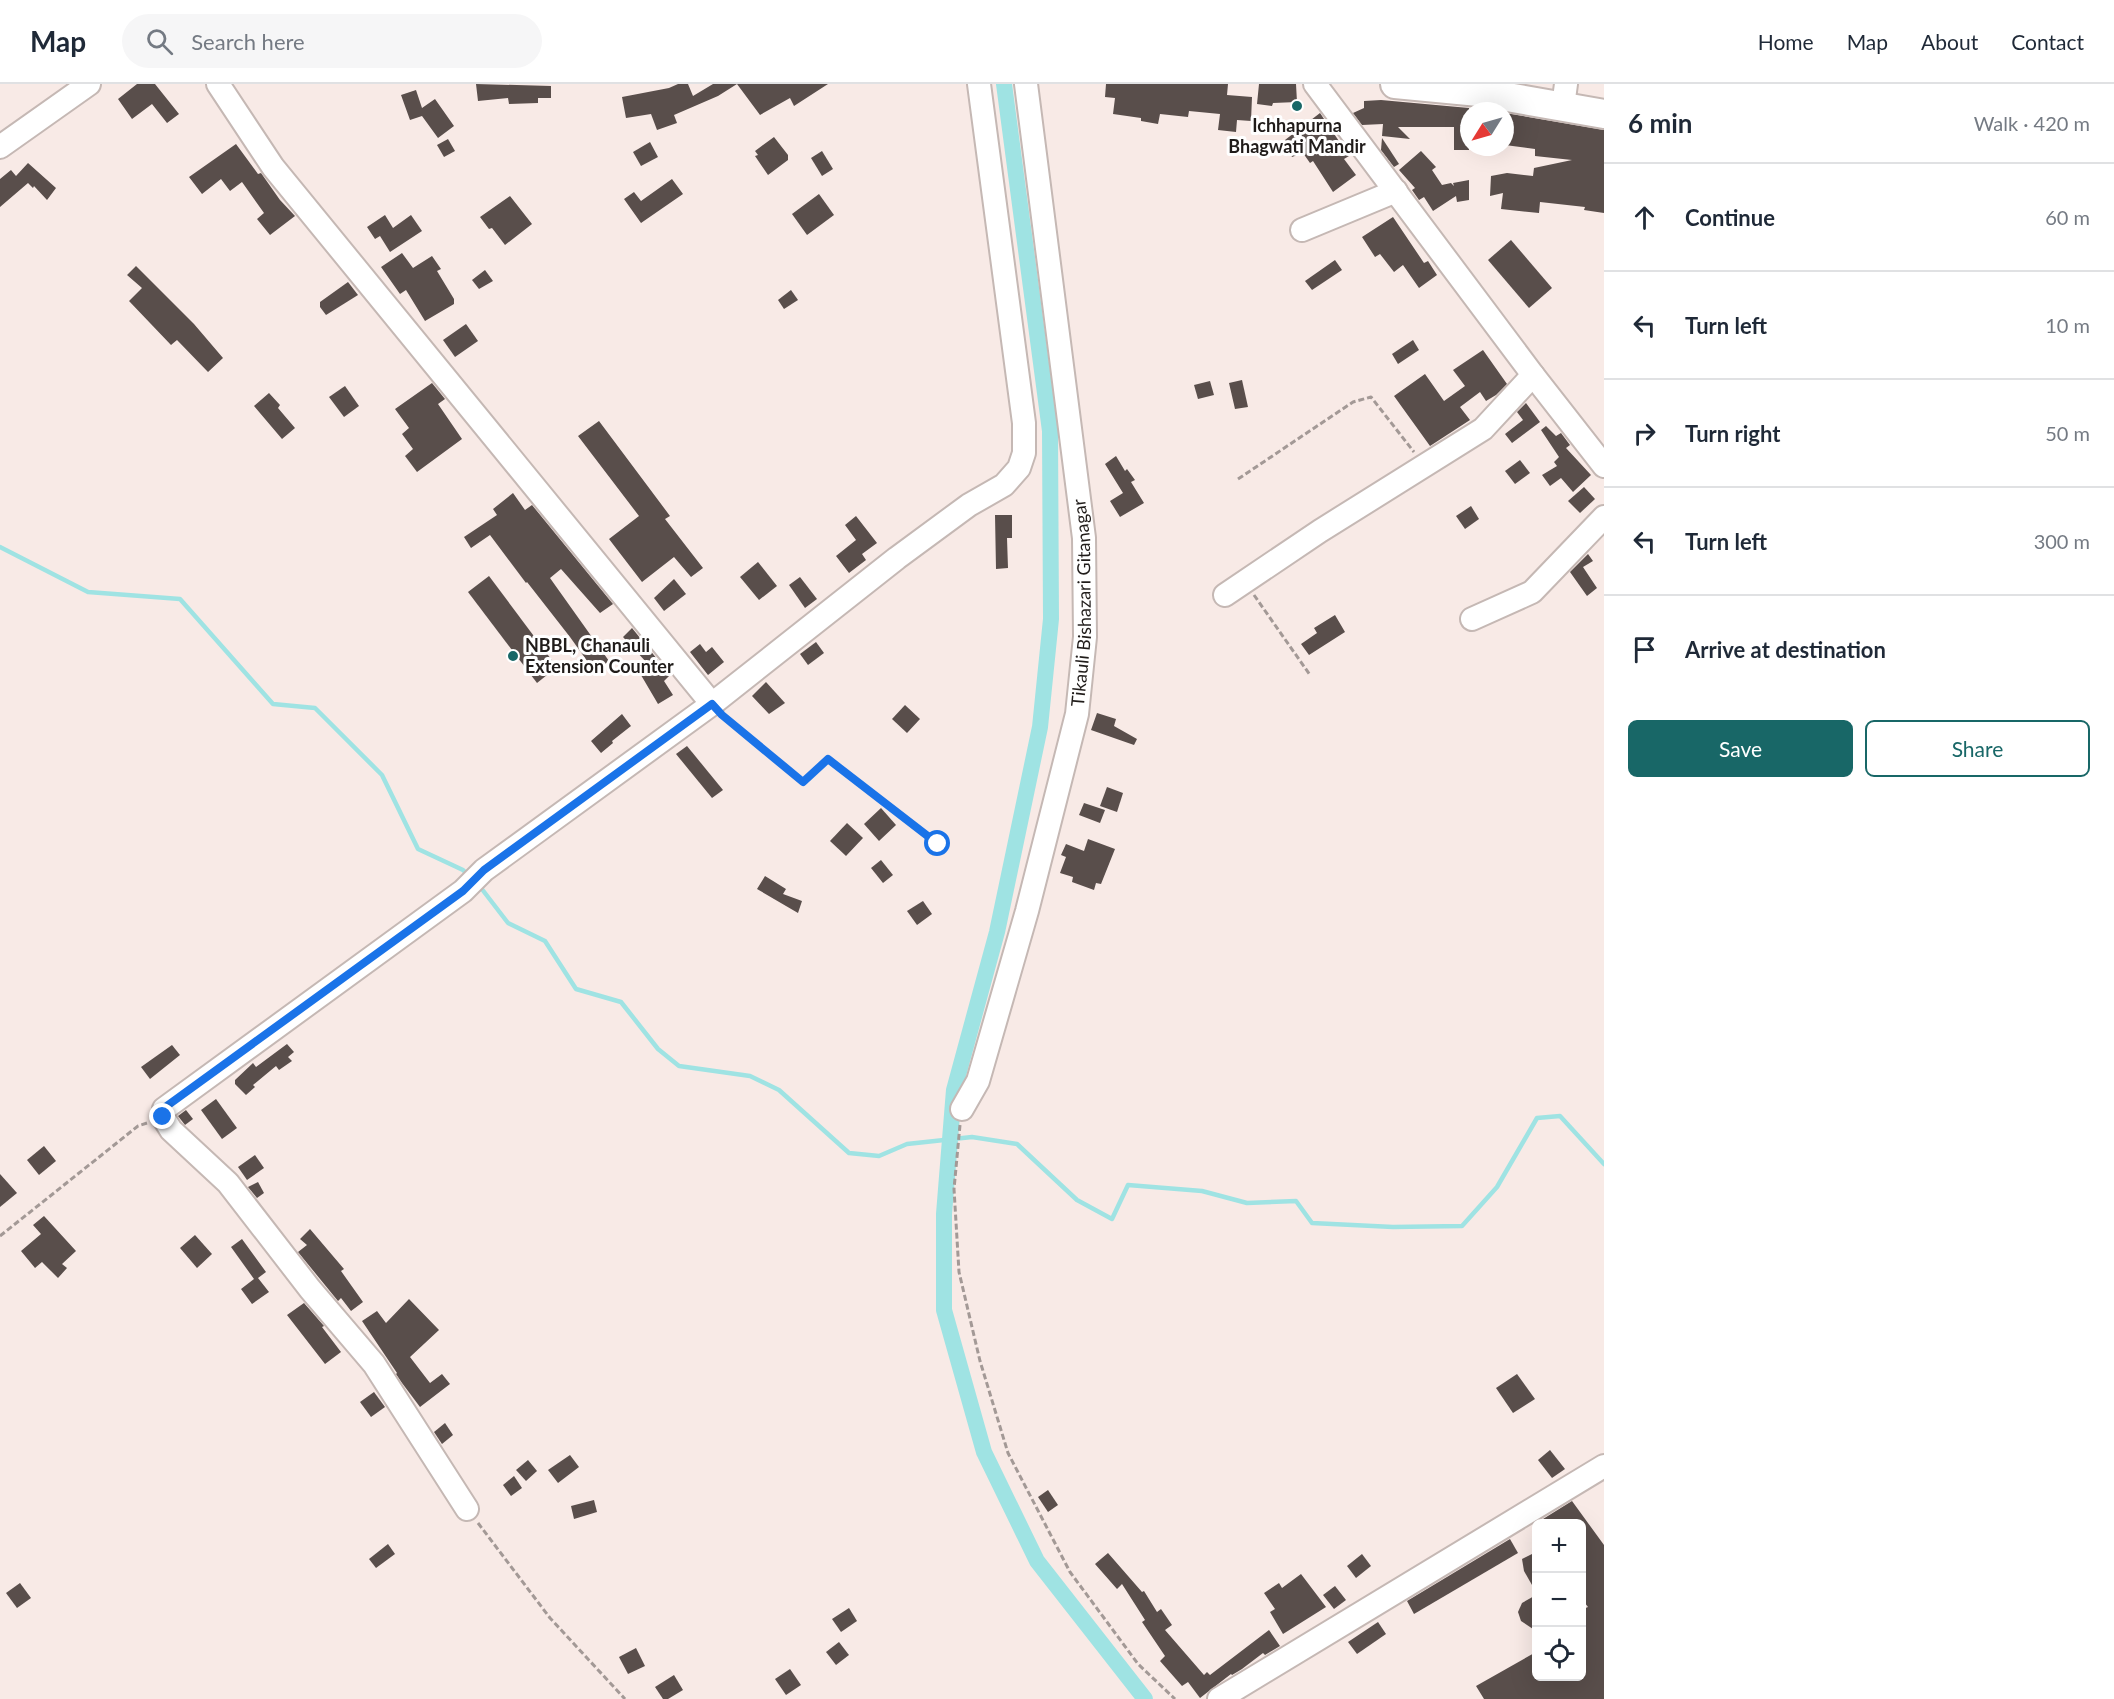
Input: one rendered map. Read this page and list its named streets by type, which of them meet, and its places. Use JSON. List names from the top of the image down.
{
  "streets": {
    "street": ["Tikauli Bishazari Gitanagar"]
  },
  "places": ["Ichhapurna Bhagwati Mandir", "NBBL, Chanauli Extension Counter"],
  "north": "bottom left",
  "page": {
    "header": "Map",
    "search": "Search here",
    "nav": [
      "Home",
      "Map",
      "About",
      "Contact"
    ],
    "heading": ["6 min", "Walk · 420 m"],
    "list": [
      ["Continue", "60 m"],
      ["Turn left", "10 m"],
      ["Turn right", "50 m"],
      ["Turn left", "300 m"],
      "Arrive at destination"
    ],
    "buttons": ["Save", "Share"],
    "map_buttons": ["+", "−"]
  }
}
